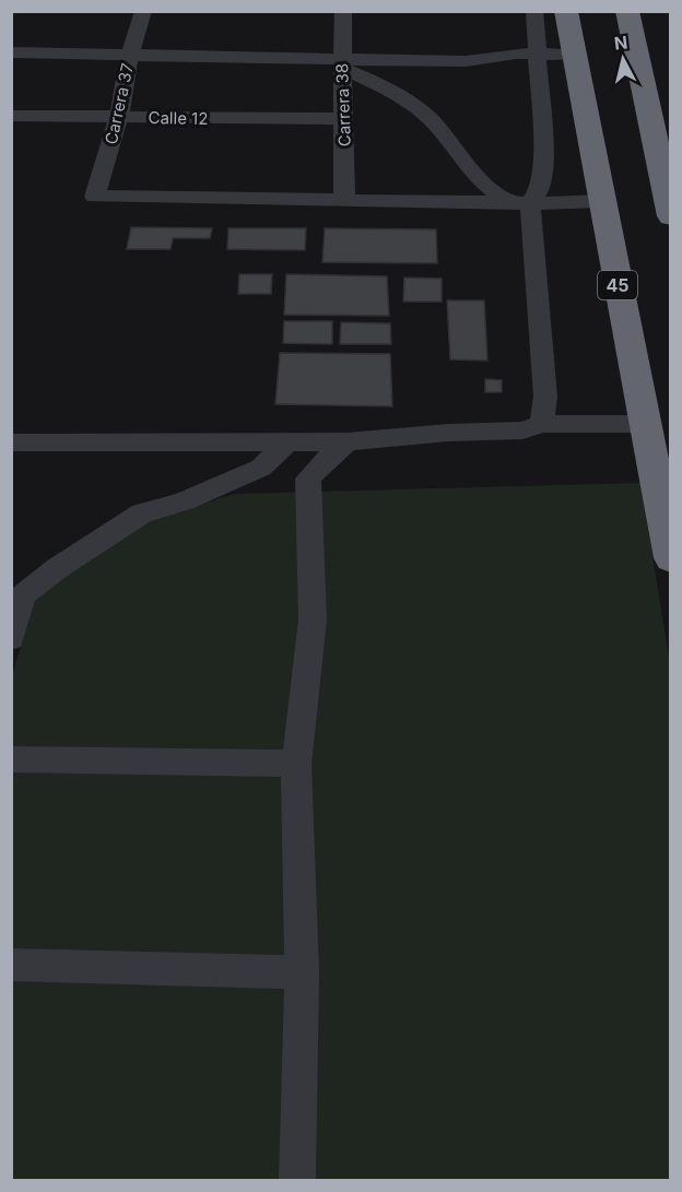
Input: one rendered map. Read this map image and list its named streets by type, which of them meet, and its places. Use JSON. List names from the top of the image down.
{
  "streets": {
    "highway": ["45"],
    "street": ["Carrera 37", "Carrera 38", "Calle 12"]
  },
  "crossings": [
    ["Carrera 37", "Carrera 38"],
    ["Carrera 37", "Calle 12"],
    ["Carrera 38", "Calle 12"]
  ],
  "north": "top"
}
